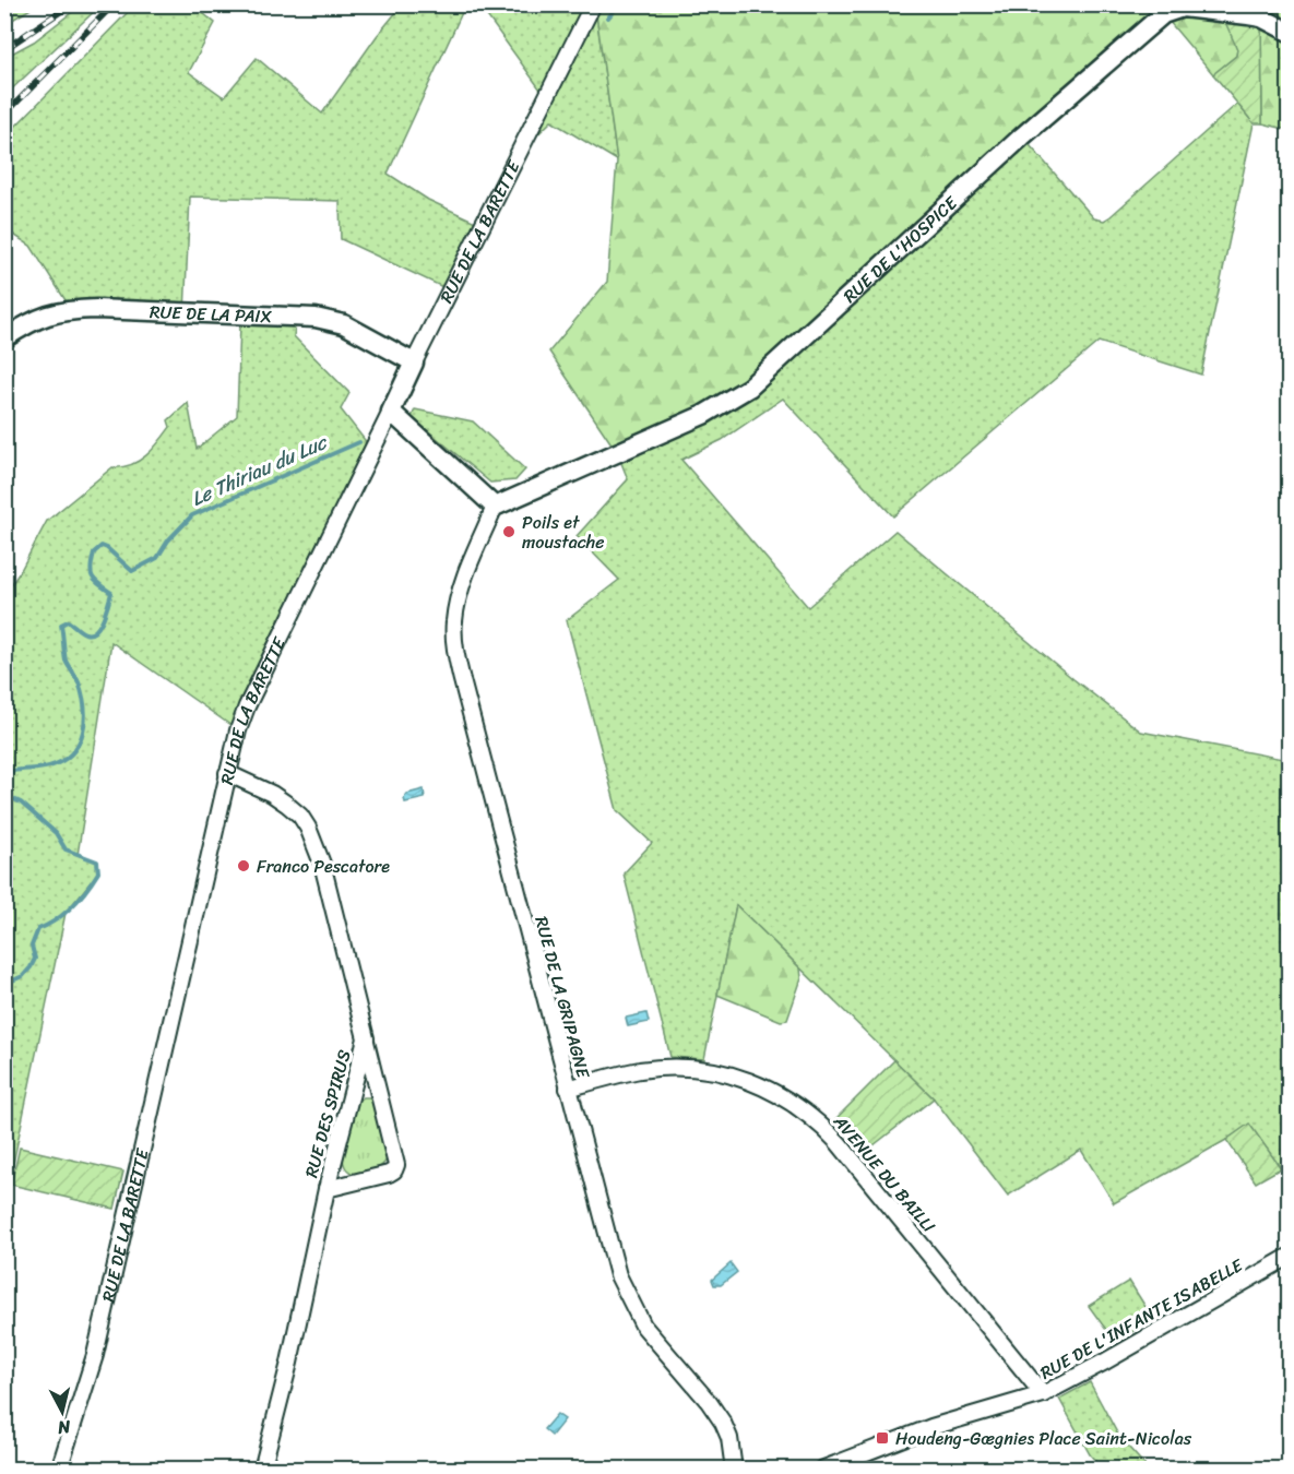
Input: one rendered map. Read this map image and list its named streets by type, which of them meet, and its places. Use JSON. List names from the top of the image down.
{
  "streets": {
    "main road": ["RUE DE LA BARETTE", "RUE DE L'HOSPICE", "RUE DE LA PAIX"],
    "street": [
      "RUE DE LA GRIPAGNE",
      "RUE DES SPIRUS",
      "AVENUE DU BAILLI",
      "RUE DE L'INFANTE ISABELLE"
    ]
  },
  "crossings": [
    ["RUE DE LA BARETTE", "RUE DE LA PAIX"],
    ["RUE DE LA BARETTE", "RUE DES SPIRUS"],
    ["RUE DE L'HOSPICE", "RUE DE LA GRIPAGNE"],
    ["RUE DE LA GRIPAGNE", "AVENUE DU BAILLI"],
    ["AVENUE DU BAILLI", "RUE DE L'INFANTE ISABELLE"]
  ],
  "water": ["Le Thiriau du Luc"],
  "places": {
    "other": ["Poils et moustache", "Franco Pescatore"],
    "transit": ["Houdeng-Gœgnies Place Saint-Nicolas"]
  },
  "north": "bottom"
}
